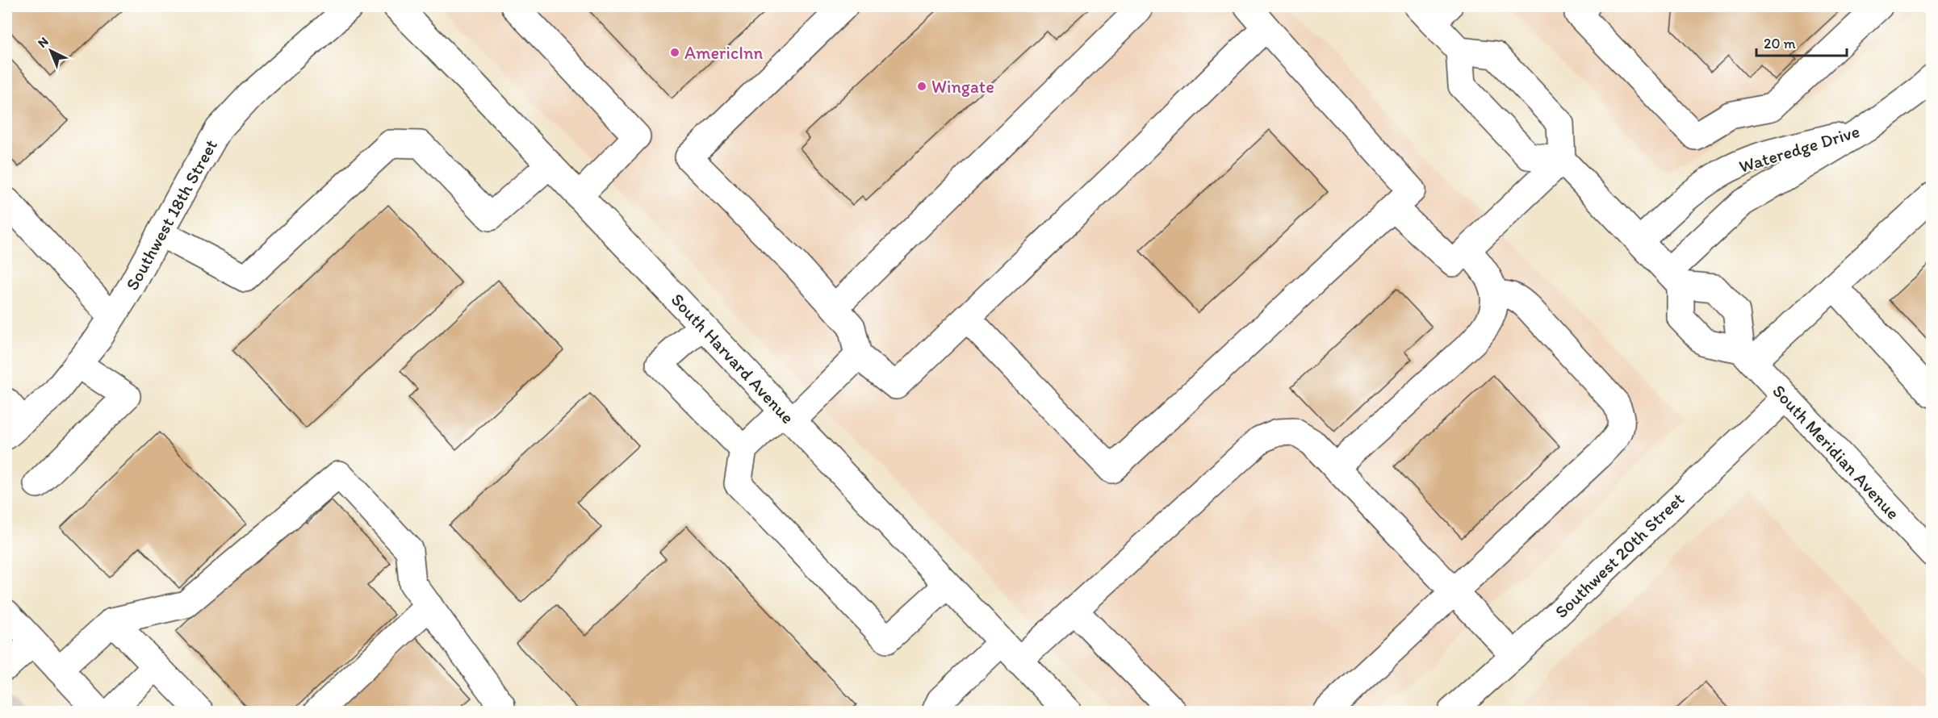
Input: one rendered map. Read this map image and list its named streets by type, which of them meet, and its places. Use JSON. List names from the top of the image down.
{
  "streets": {
    "street": [
      "Wateredge Drive",
      "Southwest 18th Street",
      "South Harvard Avenue",
      "South Meridian Avenue",
      "Southwest 20th Street"
    ]
  },
  "crossings": [
    ["South Meridian Avenue", "Southwest 20th Street"]
  ],
  "places": ["AmericInn", "Wingate"],
  "scale_bar": "20 m",
  "north": "top left"
}
